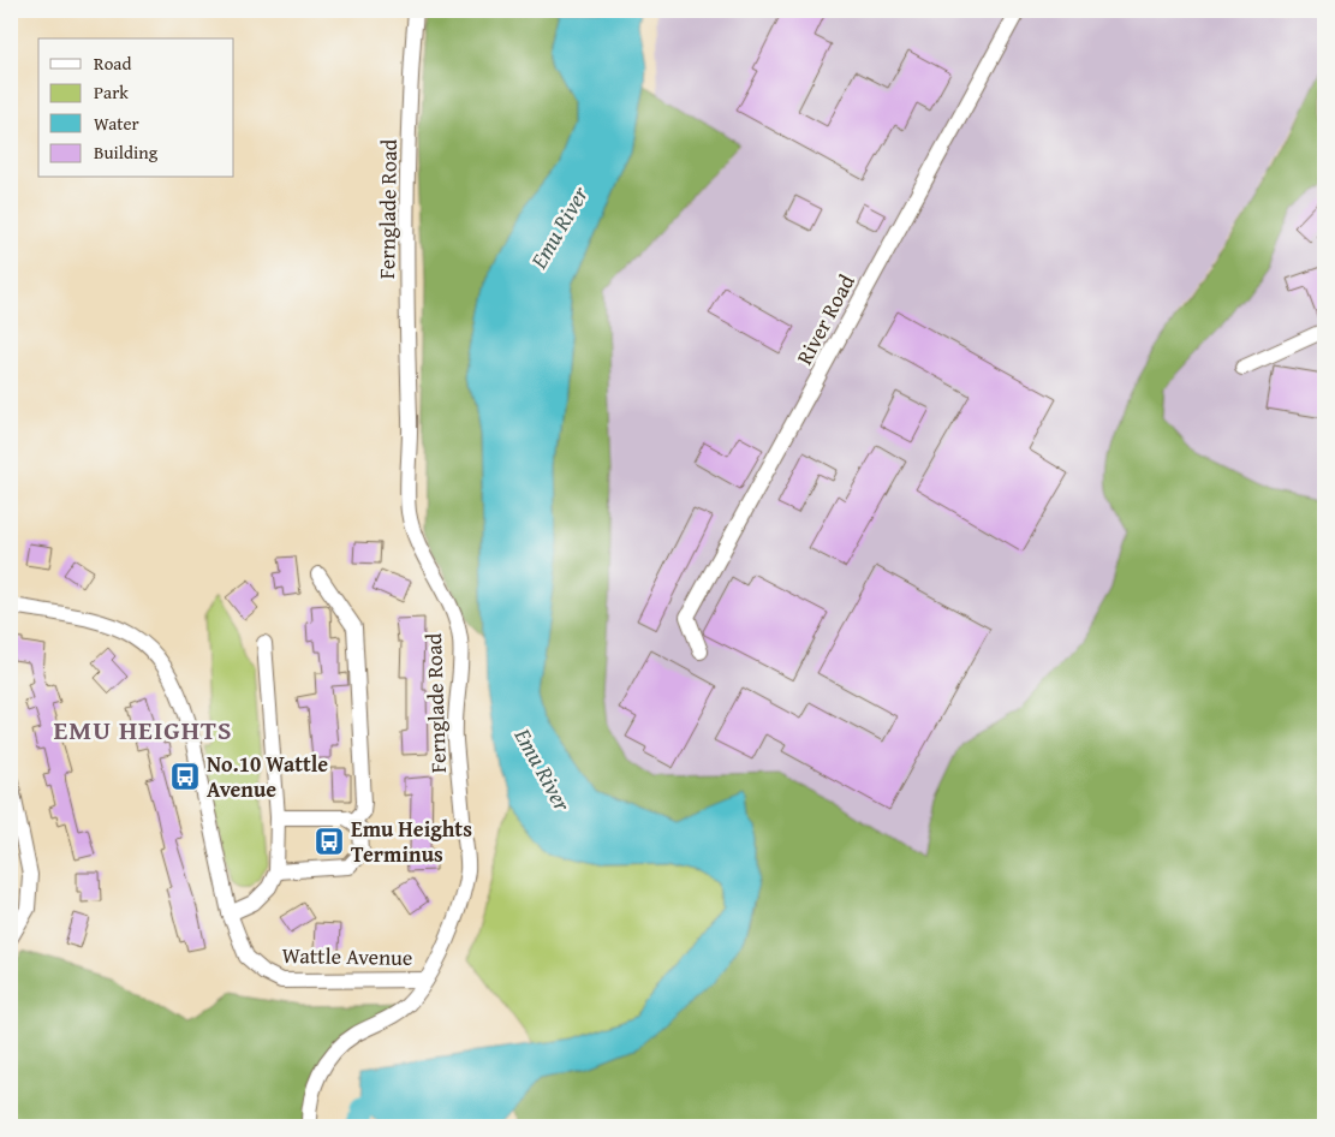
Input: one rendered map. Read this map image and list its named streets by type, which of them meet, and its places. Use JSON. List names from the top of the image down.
{
  "streets": {
    "street": ["Fernglade Road", "River Road", "Wattle Avenue"]
  },
  "crossings": [
    ["Fernglade Road", "Wattle Avenue"]
  ],
  "districts": ["EMU HEIGHTS"],
  "water": ["Emu River"],
  "places": {
    "bus stop": ["No.10 Wattle Avenue", "Emu Heights Terminus"]
  },
  "legend": [
    "Road",
    "Park",
    "Water",
    "Building"
  ]
}
